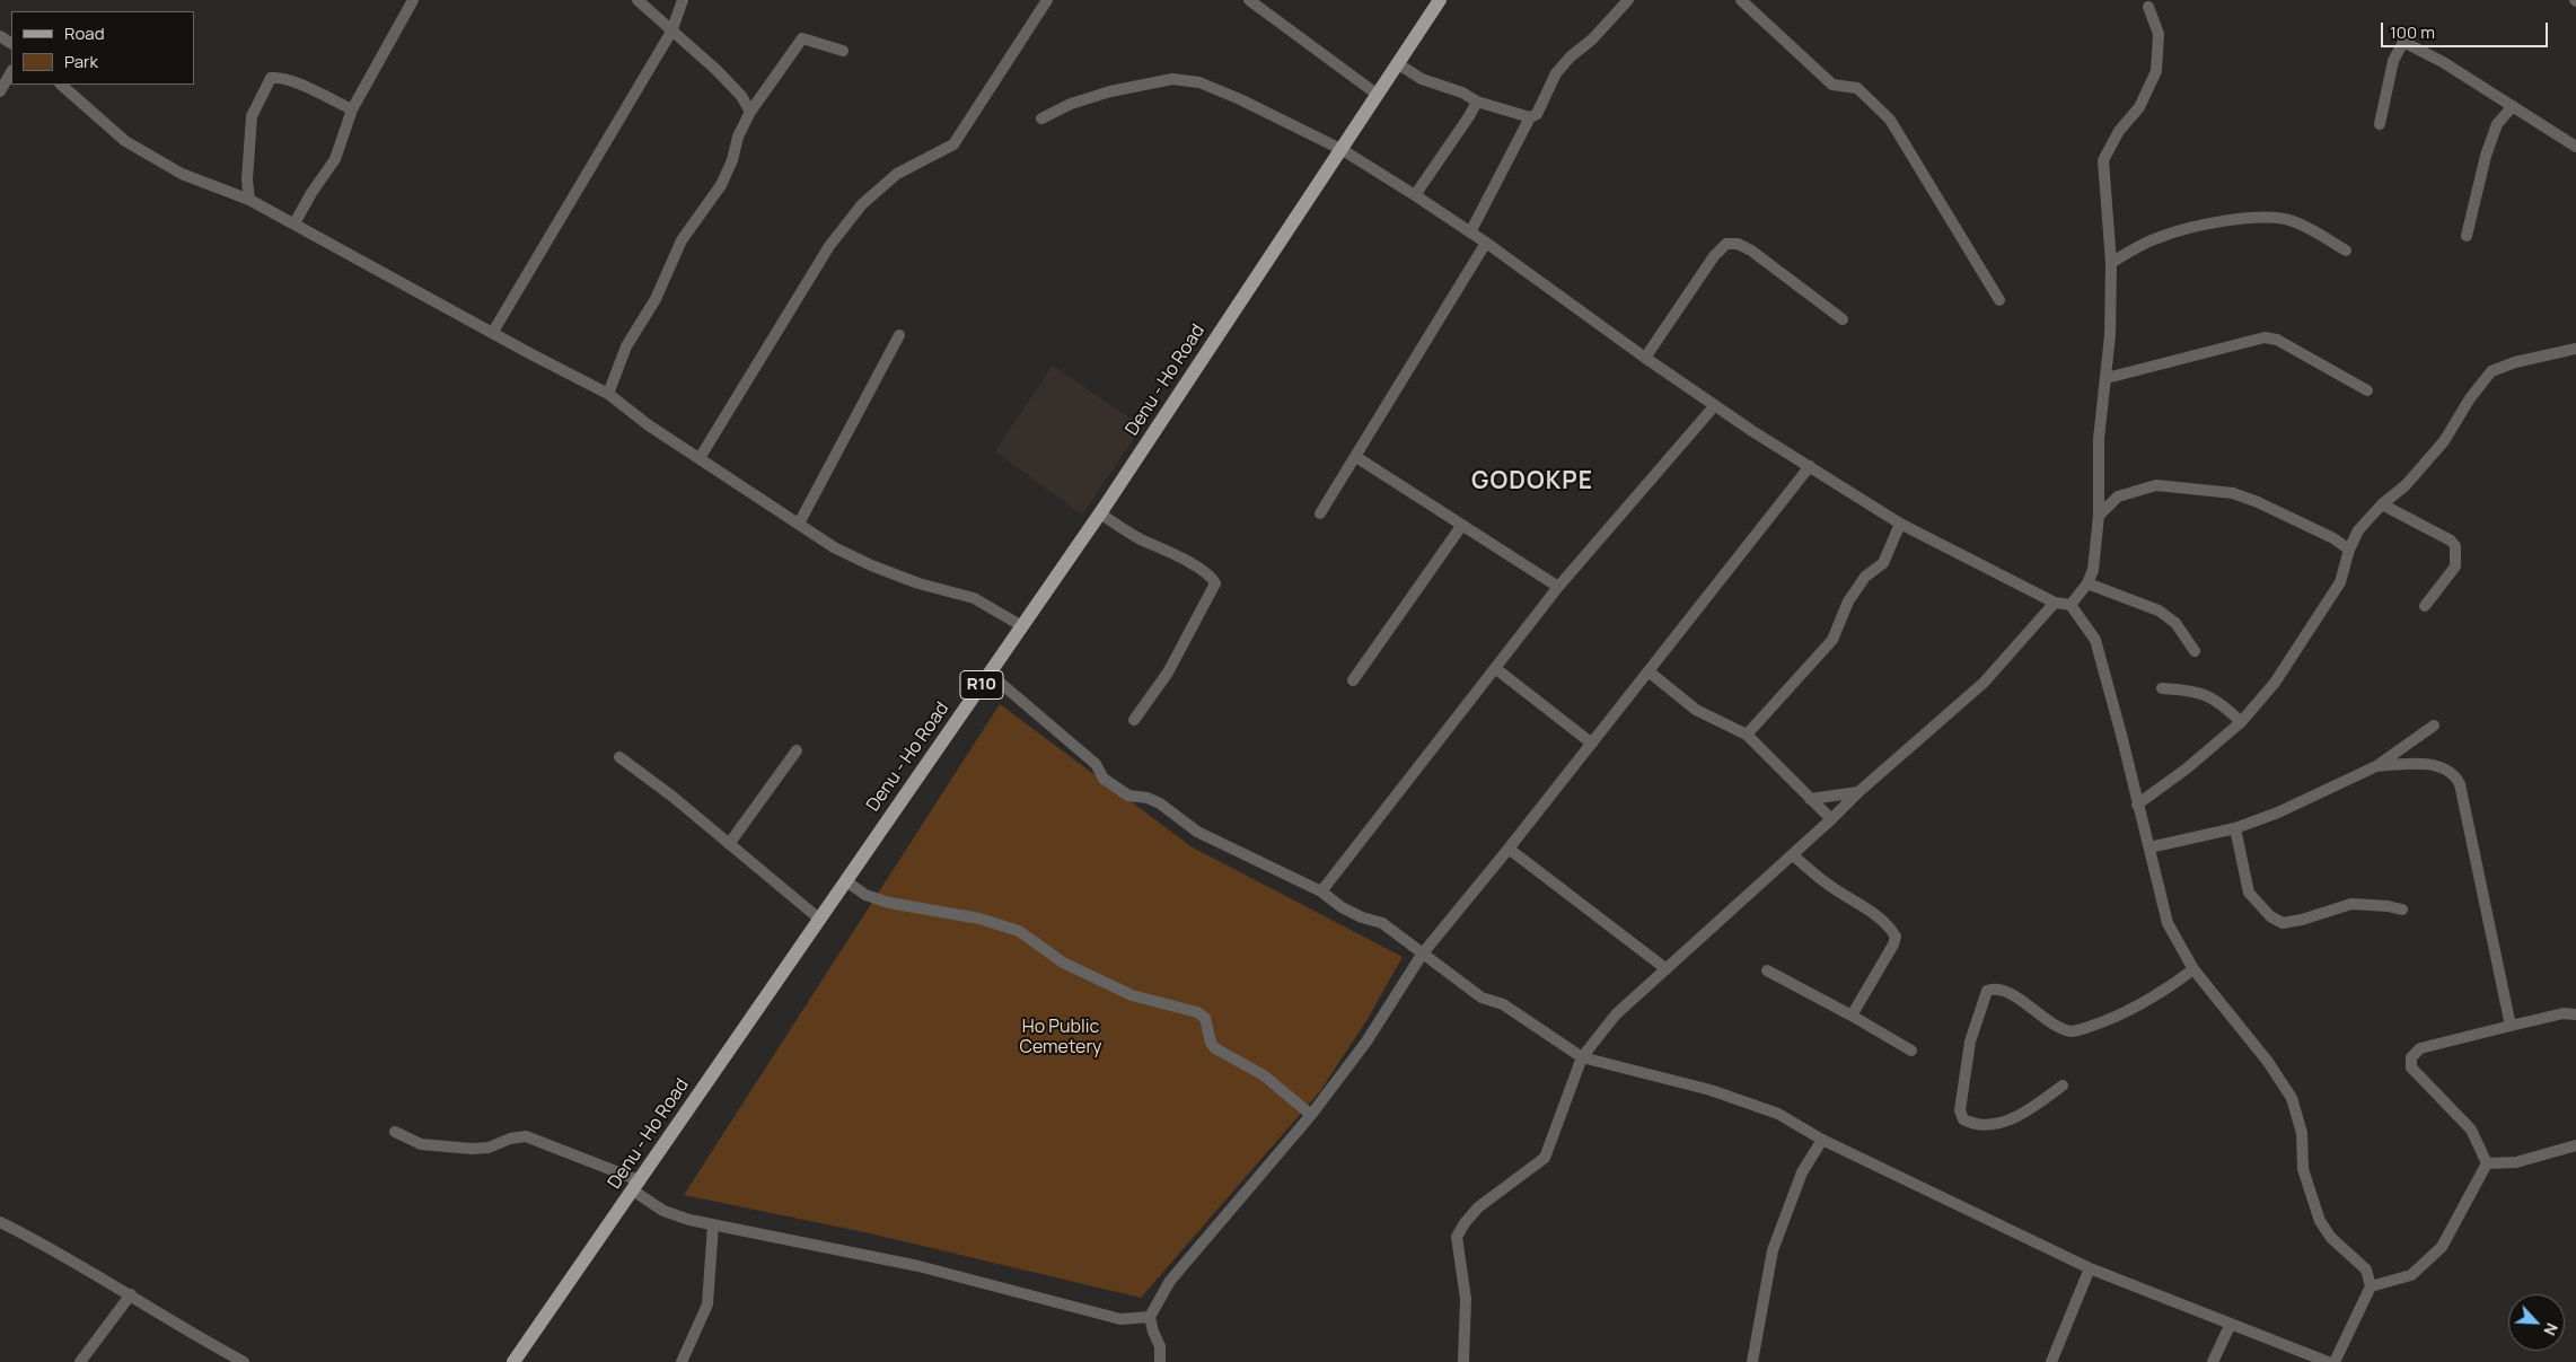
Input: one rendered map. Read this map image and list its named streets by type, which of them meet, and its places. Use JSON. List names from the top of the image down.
{
  "streets": {
    "main road": ["Denu - Ho Road", "R10"]
  },
  "districts": ["GODOKPE"],
  "parks": ["Ho Public Cemetery"],
  "legend": ["Road", "Park"],
  "scale_bar": "100 m",
  "north": "bottom right"
}
